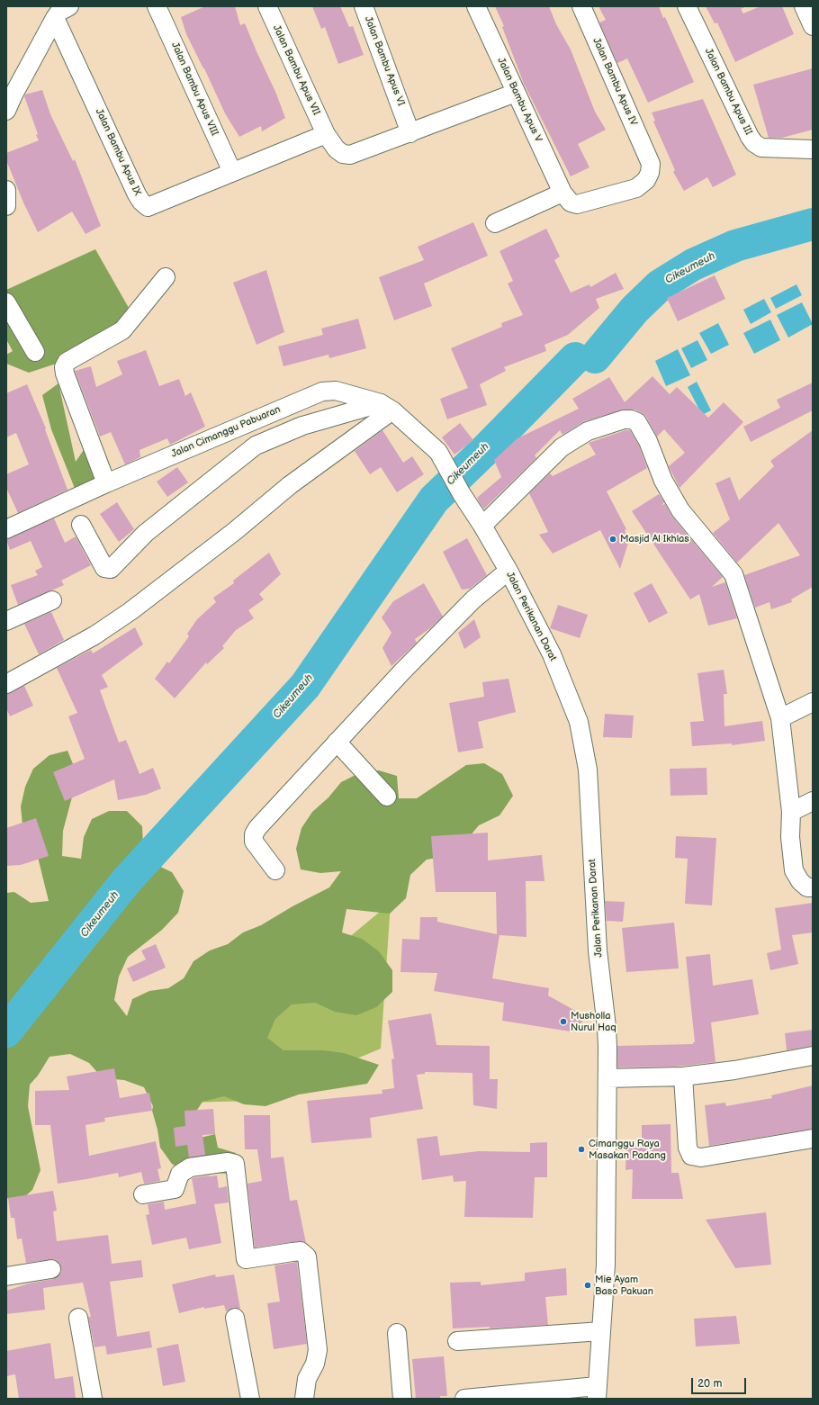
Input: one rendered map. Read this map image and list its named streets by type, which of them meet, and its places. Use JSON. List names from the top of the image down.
{
  "streets": {
    "street": [
      "Jalan Bambu Apus VI",
      "Jalan Bambu Apus VII",
      "Jalan Bambu Apus IV",
      "Jalan Bambu Apus VIII",
      "Jalan Bambu Apus III",
      "Jalan Bambu Apus V",
      "Jalan Bambu Apus IX",
      "Jalan Cimanggu Pabuaran",
      "Jalan Perikanan Darat"
    ]
  },
  "crossings": [
    ["Jalan Bambu Apus VI", "Jalan Bambu Apus VII"],
    ["Jalan Bambu Apus VII", "Jalan Bambu Apus V"],
    ["Jalan Bambu Apus VII", "Jalan Bambu Apus IX"],
    ["Jalan Bambu Apus IV", "Jalan Bambu Apus V"],
    ["Jalan Bambu Apus VIII", "Jalan Bambu Apus IX"],
    ["Jalan Cimanggu Pabuaran", "Jalan Perikanan Darat"]
  ],
  "water": ["Cikeumeuh"],
  "places": [
    "Masjid Al Ikhlas",
    "Musholla Nurul Haq",
    "Cimanggu Raya Masakan Padang",
    "Mie Ayam Baso Pakuan"
  ],
  "scale_bar": "20 m"
}
